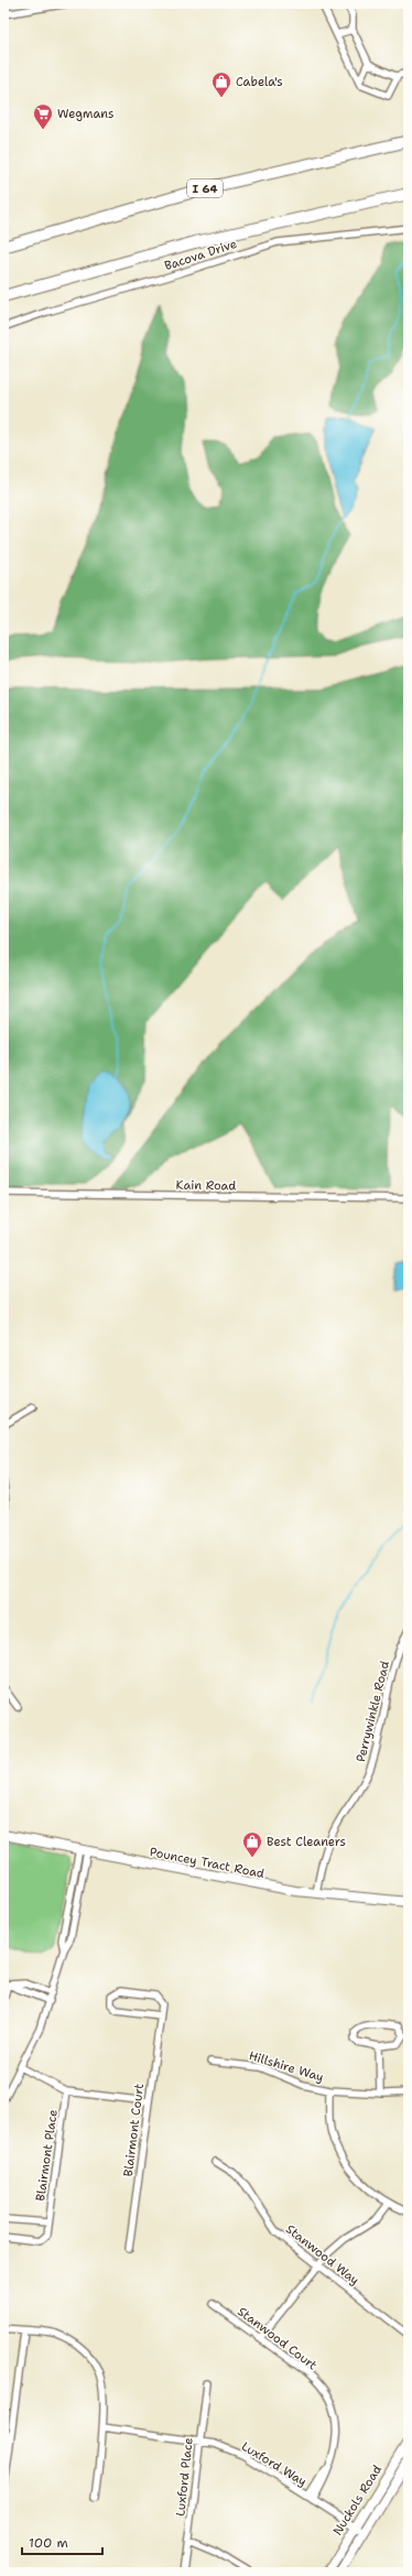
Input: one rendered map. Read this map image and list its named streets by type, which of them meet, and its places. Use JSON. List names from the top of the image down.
{
  "streets": {
    "highway": ["I 64"],
    "main road": ["Pouncey Tract Road", "Nuckols Road"],
    "street": [
      "Bacova Drive",
      "Kain Road",
      "Perrywinkle Road",
      "Hillshire Way",
      "Blairmont Court",
      "Blairmont Place",
      "Stanwood Way",
      "Stanwood Court",
      "Luxford Way",
      "Luxford Place"
    ]
  },
  "crossings": [
    ["Perrywinkle Road", "Pouncey Tract Road"],
    ["Stanwood Court", "Luxford Way"],
    ["Luxford Way", "Luxford Place"],
    ["Luxford Way", "Nuckols Road"]
  ],
  "places": {
    "shop": ["Cabela's", "Best Cleaners"],
    "supermarket": ["Wegmans"]
  },
  "scale_bar": "100 m"
}
